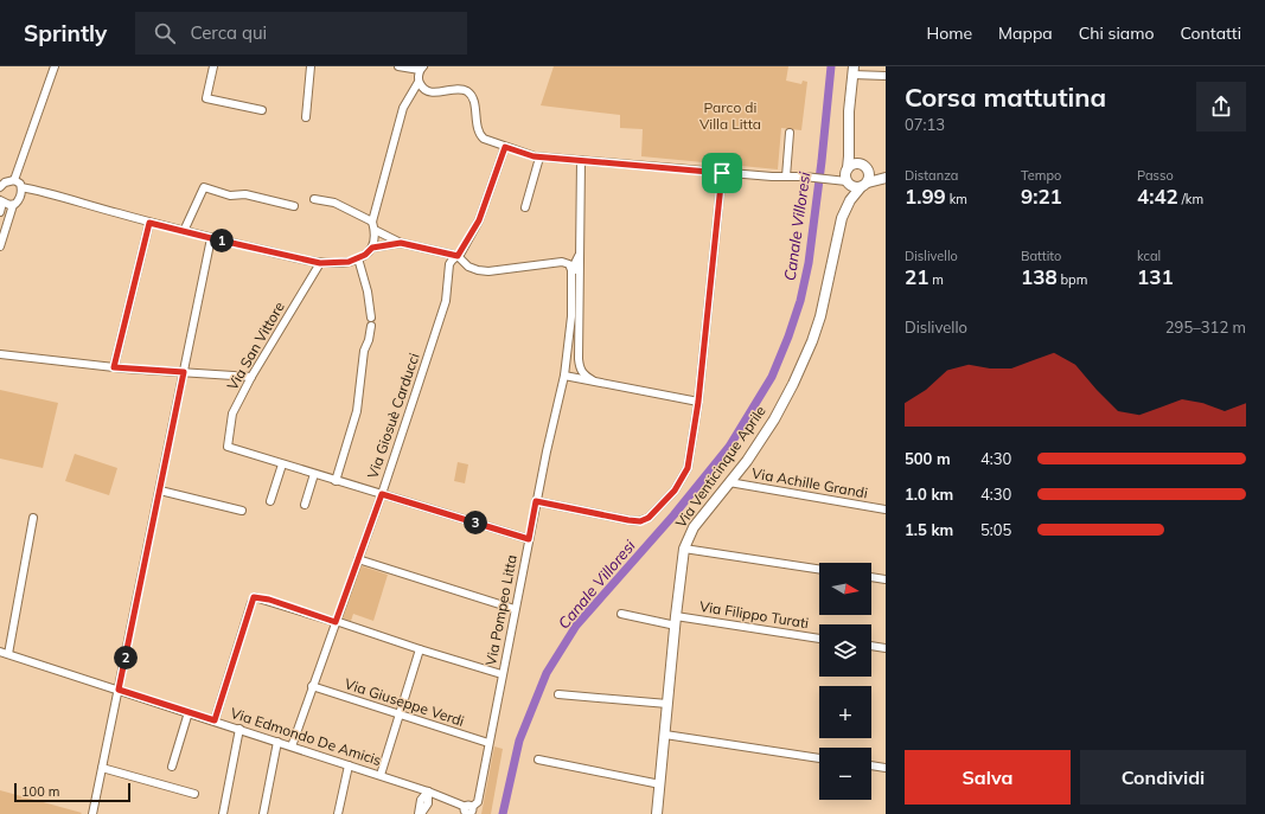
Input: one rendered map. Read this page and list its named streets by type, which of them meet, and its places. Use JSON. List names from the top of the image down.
{
  "streets": {
    "street": [
      "Via San Vittore",
      "Via Giosuè Carducci",
      "Via Venticinque Aprile",
      "Via Achille Grandi",
      "Via Pompeo Litta",
      "Via Filippo Turati",
      "Via Giuseppe Verdi",
      "Via Edmondo De Amicis"
    ]
  },
  "crossings": [
    ["Via Giosuè Carducci", "Via Giuseppe Verdi"],
    ["Via Giosuè Carducci", "Via Edmondo De Amicis"],
    ["Via Venticinque Aprile", "Via Achille Grandi"],
    ["Via Venticinque Aprile", "Via Filippo Turati"],
    ["Via Pompeo Litta", "Via Giuseppe Verdi"],
    ["Via Pompeo Litta", "Via Edmondo De Amicis"]
  ],
  "water": ["Canale Villoresi"],
  "parks": ["Parco di Villa Litta"],
  "scale_bar": "100 m",
  "north": "right",
  "page": {
    "header": "Sprintly",
    "search": "Cerca qui",
    "nav": [
      "Home",
      "Mappa",
      "Chi siamo",
      "Contatti"
    ],
    "heading": ["Corsa mattutina", "07:13"],
    "stats": [
      ["Distanza", "1.99 km"],
      ["Tempo", "9:21"],
      ["Passo", "4:42 /km"],
      ["Dislivello", "21 m"],
      ["Battito", "138 bpm"],
      ["kcal", "131"]
    ],
    "pins": ["1", "3", "2"],
    "chart": ["Dislivello", "295–312 m"],
    "list": [
      {
        "name": "500 m",
        "note": "4:30"
      },
      {
        "name": "1.0 km",
        "note": "4:30"
      },
      {
        "name": "1.5 km",
        "note": "5:05"
      }
    ],
    "map_buttons": ["+", "−"],
    "buttons": ["Salva", "Condividi"],
    "scale": "100 m"
  }
}
